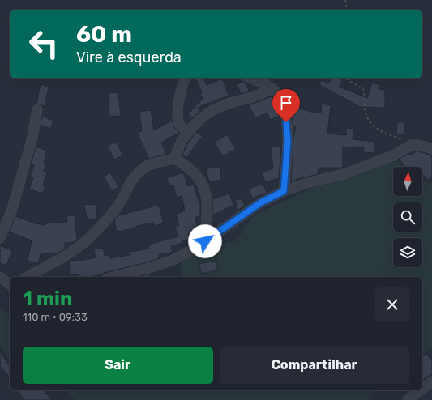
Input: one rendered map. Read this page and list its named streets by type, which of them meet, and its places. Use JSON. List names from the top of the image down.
{
  "north": "top",
  "page": {
    "turn": ["60 m", "Vire à esquerda"],
    "heading": ["1 min", "110 m · 09:33"],
    "buttons": ["Sair", "Compartilhar"]
  }
}
